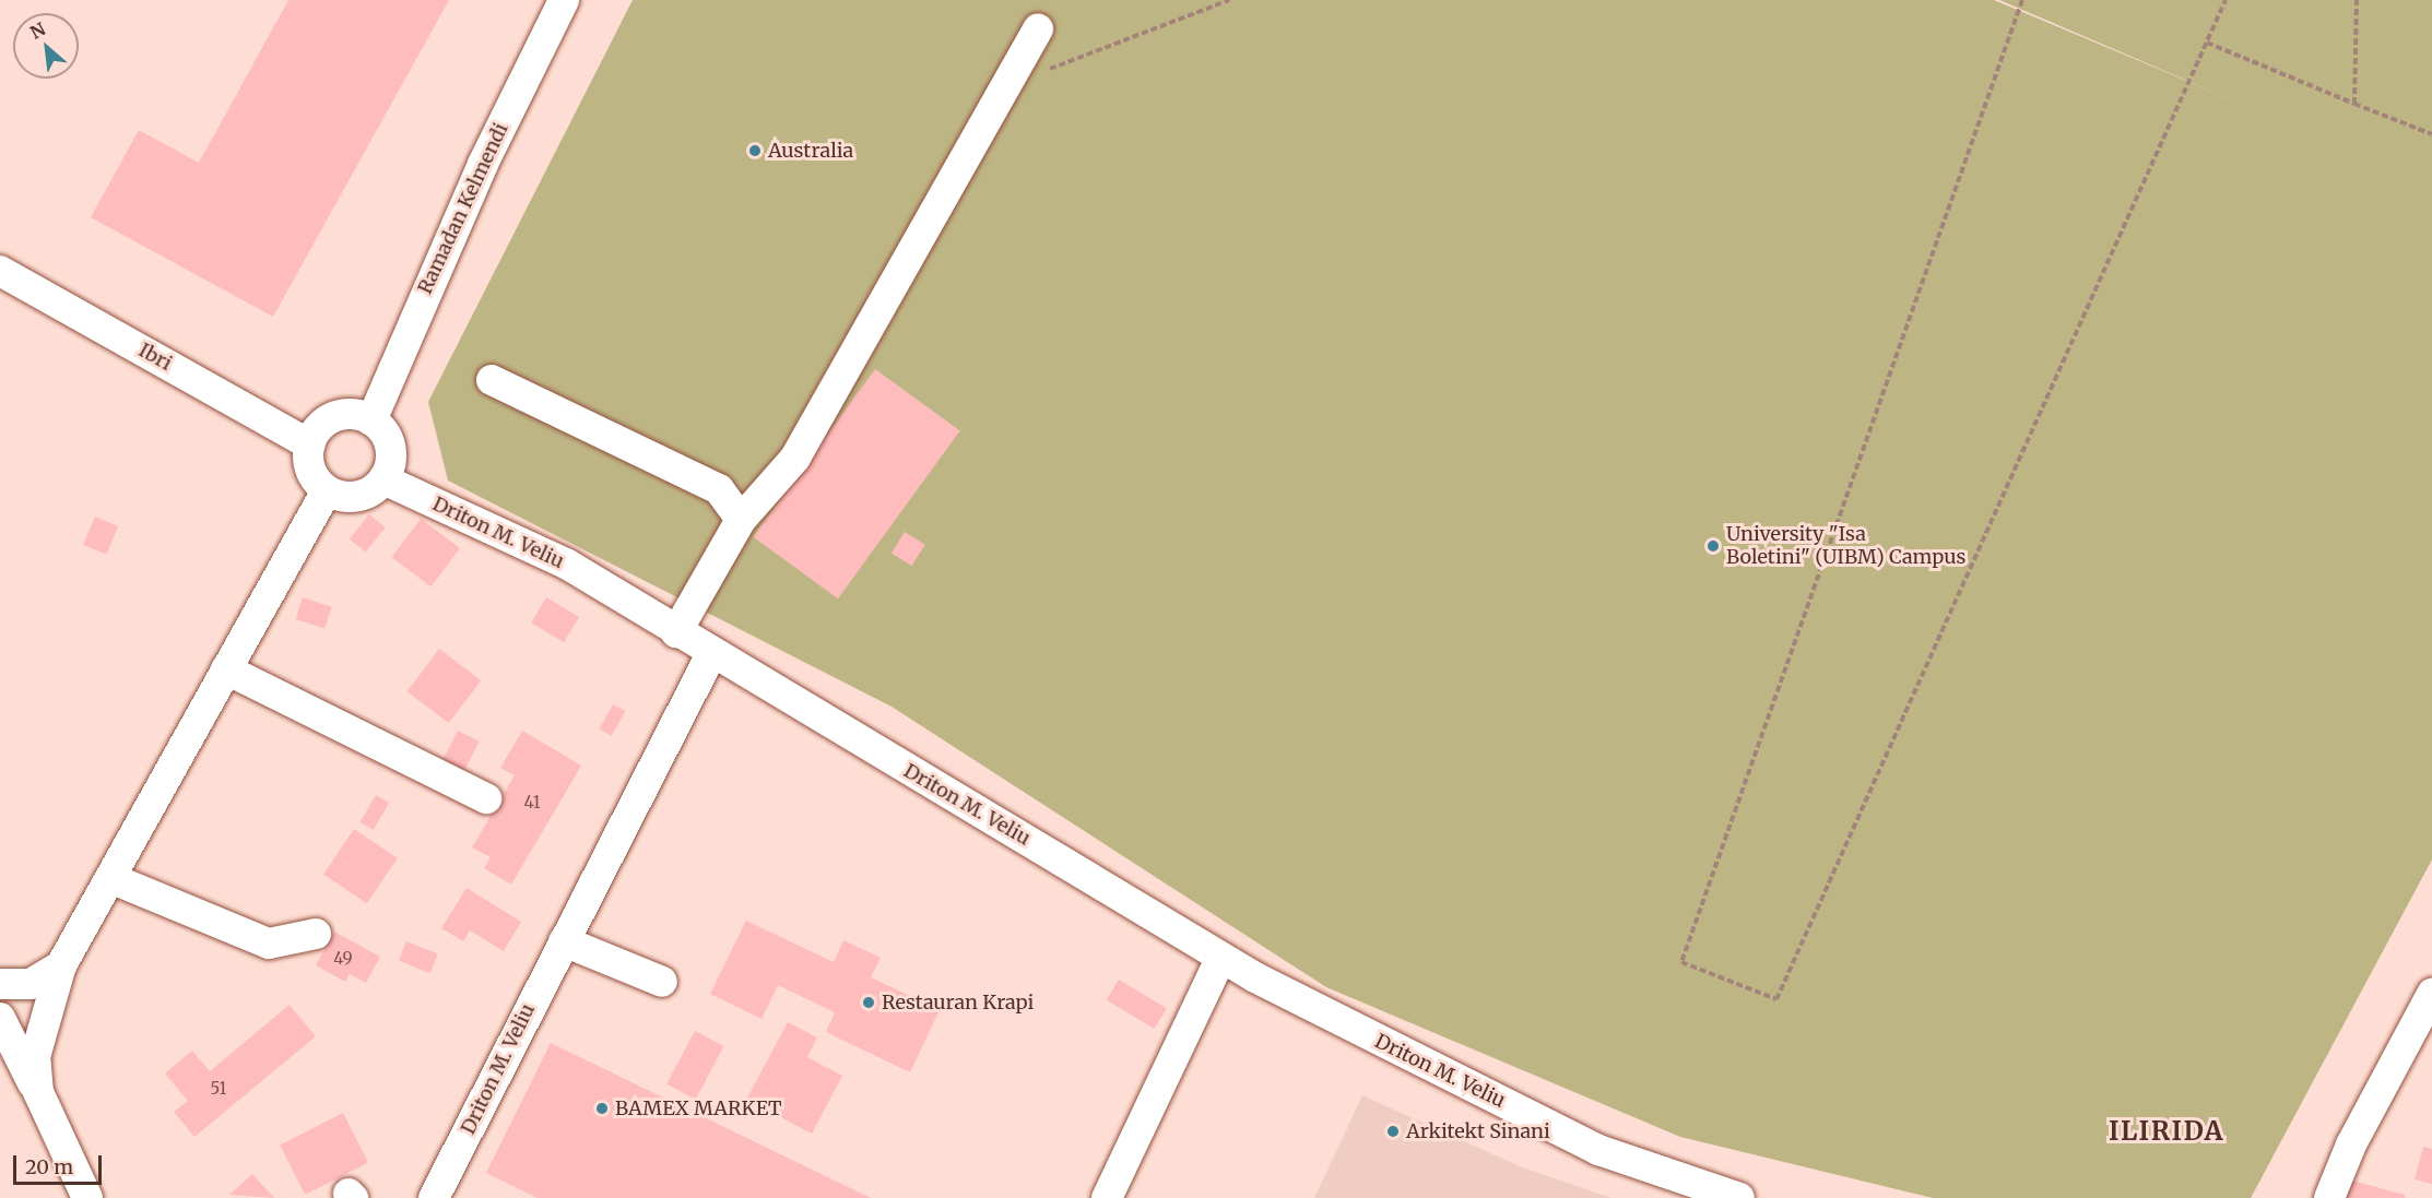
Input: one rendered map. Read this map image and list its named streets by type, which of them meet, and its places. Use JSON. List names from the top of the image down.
{
  "streets": {
    "street": ["Ramadan Kelmendi", "Ibri", "Driton M. Veliu"]
  },
  "crossings": [
    ["Ramadan Kelmendi", "Ibri"],
    ["Ramadan Kelmendi", "Driton M. Veliu"],
    ["Ibri", "Driton M. Veliu"]
  ],
  "districts": ["ILIRIDA"],
  "places": [
    "Australia",
    "University \"Isa Boletini\" (UIBM) Campus",
    "Restauran Krapi",
    "BAMEX MARKET",
    "Arkitekt Sinani"
  ],
  "house_numbers": ["41", "49", "51"],
  "scale_bar": "20 m",
  "north": "top left"
}
